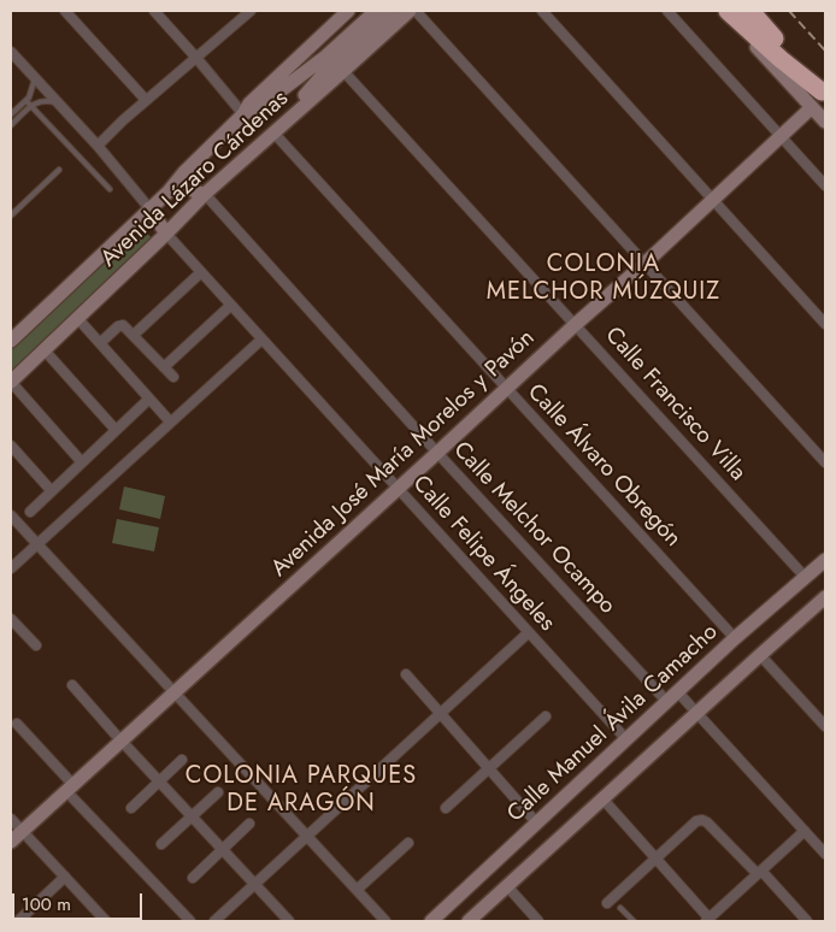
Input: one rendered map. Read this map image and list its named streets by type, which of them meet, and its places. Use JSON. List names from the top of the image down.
{
  "streets": {
    "street": [
      "Avenida Lázaro Cárdenas",
      "Calle Francisco Villa",
      "Avenida José María Morelos y Pavón",
      "Calle Álvaro Obregón",
      "Calle Melchor Ocampo",
      "Calle Felipe Ángeles",
      "Calle Manuel Ávila Camacho"
    ]
  },
  "crossings": [
    ["Avenida Lázaro Cárdenas", "Calle Francisco Villa"],
    ["Avenida Lázaro Cárdenas", "Calle Álvaro Obregón"],
    ["Avenida Lázaro Cárdenas", "Calle Melchor Ocampo"],
    ["Avenida Lázaro Cárdenas", "Calle Felipe Ángeles"],
    ["Calle Francisco Villa", "Avenida José María Morelos y Pavón"],
    ["Calle Francisco Villa", "Calle Manuel Ávila Camacho"],
    ["Avenida José María Morelos y Pavón", "Calle Álvaro Obregón"],
    ["Avenida José María Morelos y Pavón", "Calle Melchor Ocampo"],
    ["Avenida José María Morelos y Pavón", "Calle Felipe Ángeles"],
    ["Calle Álvaro Obregón", "Calle Manuel Ávila Camacho"],
    ["Calle Melchor Ocampo", "Calle Manuel Ávila Camacho"],
    ["Calle Felipe Ángeles", "Calle Manuel Ávila Camacho"]
  ],
  "districts": ["COLONIA MELCHOR MÚZQUIZ", "COLONIA PARQUES DE ARAGÓN"],
  "scale_bar": "100 m"
}
